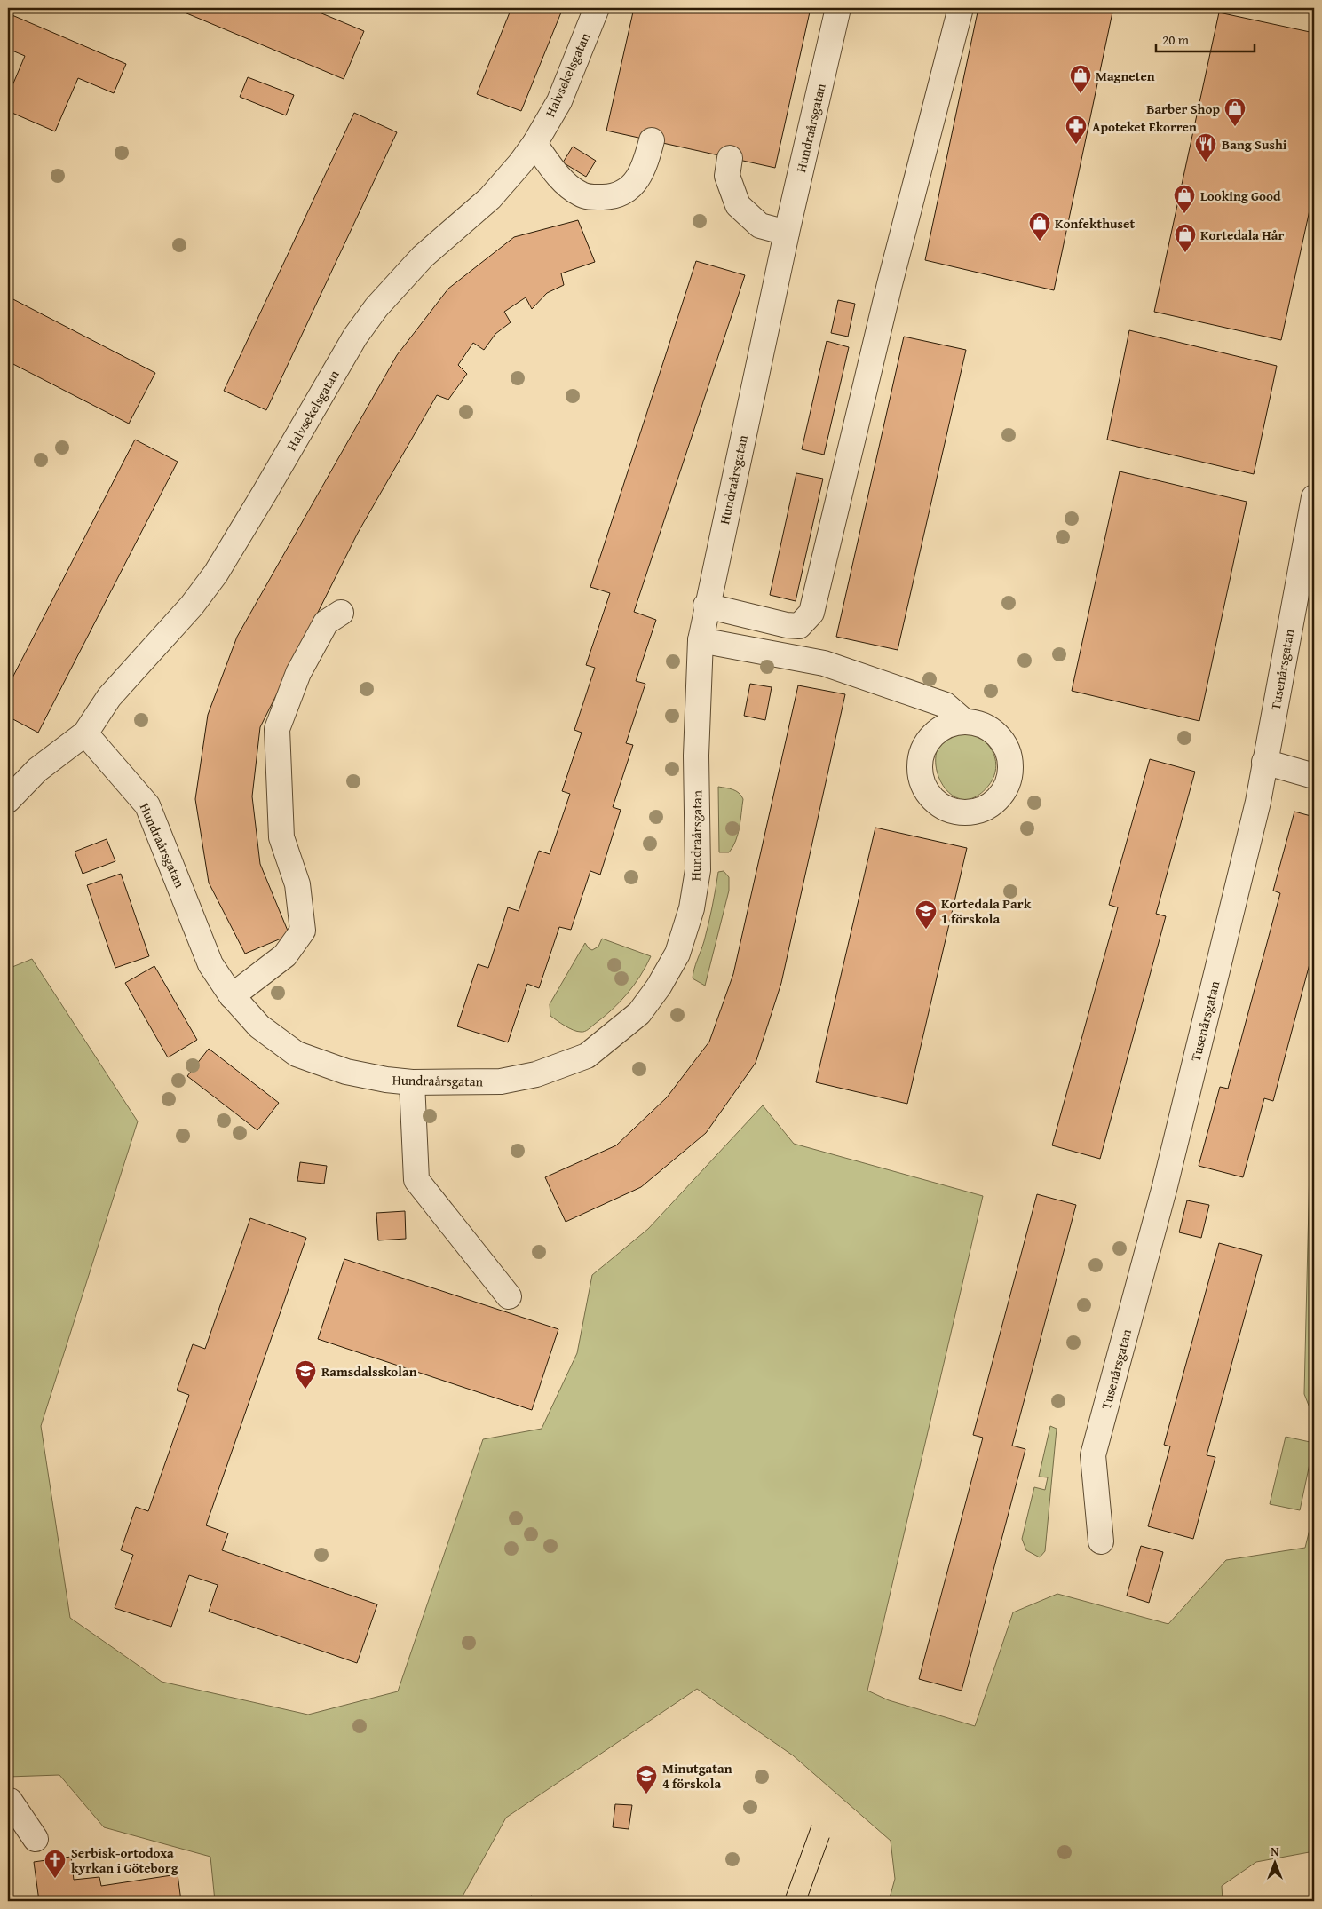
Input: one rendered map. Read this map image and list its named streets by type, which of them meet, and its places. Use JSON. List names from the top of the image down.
{
  "streets": {
    "street": ["Halvsekelsgatan", "Hundraårsgatan", "Tusenårsgatan"]
  },
  "crossings": [
    ["Halvsekelsgatan", "Hundraårsgatan"]
  ],
  "places": {
    "shop": [
      "Magneten",
      "Barber Shop",
      "Looking Good",
      "Konfekthuset",
      "Kortedala Hår"
    ],
    "pharmacy": ["Apoteket Ekorren"],
    "restaurant": ["Bang Sushi"],
    "school or university": ["Kortedala Park 1 förskola", "Ramsdalsskolan", "Minutgatan 4 förskola"],
    "church": ["Serbisk-ortodoxa kyrkan i Göteborg"]
  },
  "scale_bar": "20 m",
  "north": "top"
}
